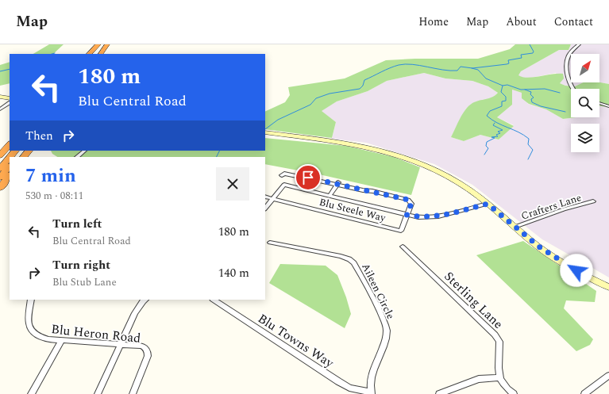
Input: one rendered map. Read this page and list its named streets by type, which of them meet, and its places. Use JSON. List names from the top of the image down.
{
  "streets": {
    "street": [
      "Crafters Lane",
      "Blu Steele Way",
      "Aileen Circle",
      "Sterling Lane",
      "Blu Heron Road",
      "Blu Towns Way"
    ]
  },
  "crossings": [
    ["Aileen Circle", "Blu Towns Way"]
  ],
  "north": "top right",
  "page": {
    "header": "Map",
    "nav": [
      "Home",
      "Map",
      "About",
      "Contact"
    ],
    "turn": ["180 m", "Blu Central Road"],
    "then": "Then",
    "heading": ["7 min", "530 m · 08:11"],
    "list": [
      {
        "name": "Turn left",
        "note": "Blu Central Road",
        "value": "180 m"
      },
      {
        "name": "Turn right",
        "note": "Blu Stub Lane",
        "value": "140 m"
      }
    ]
  }
}
